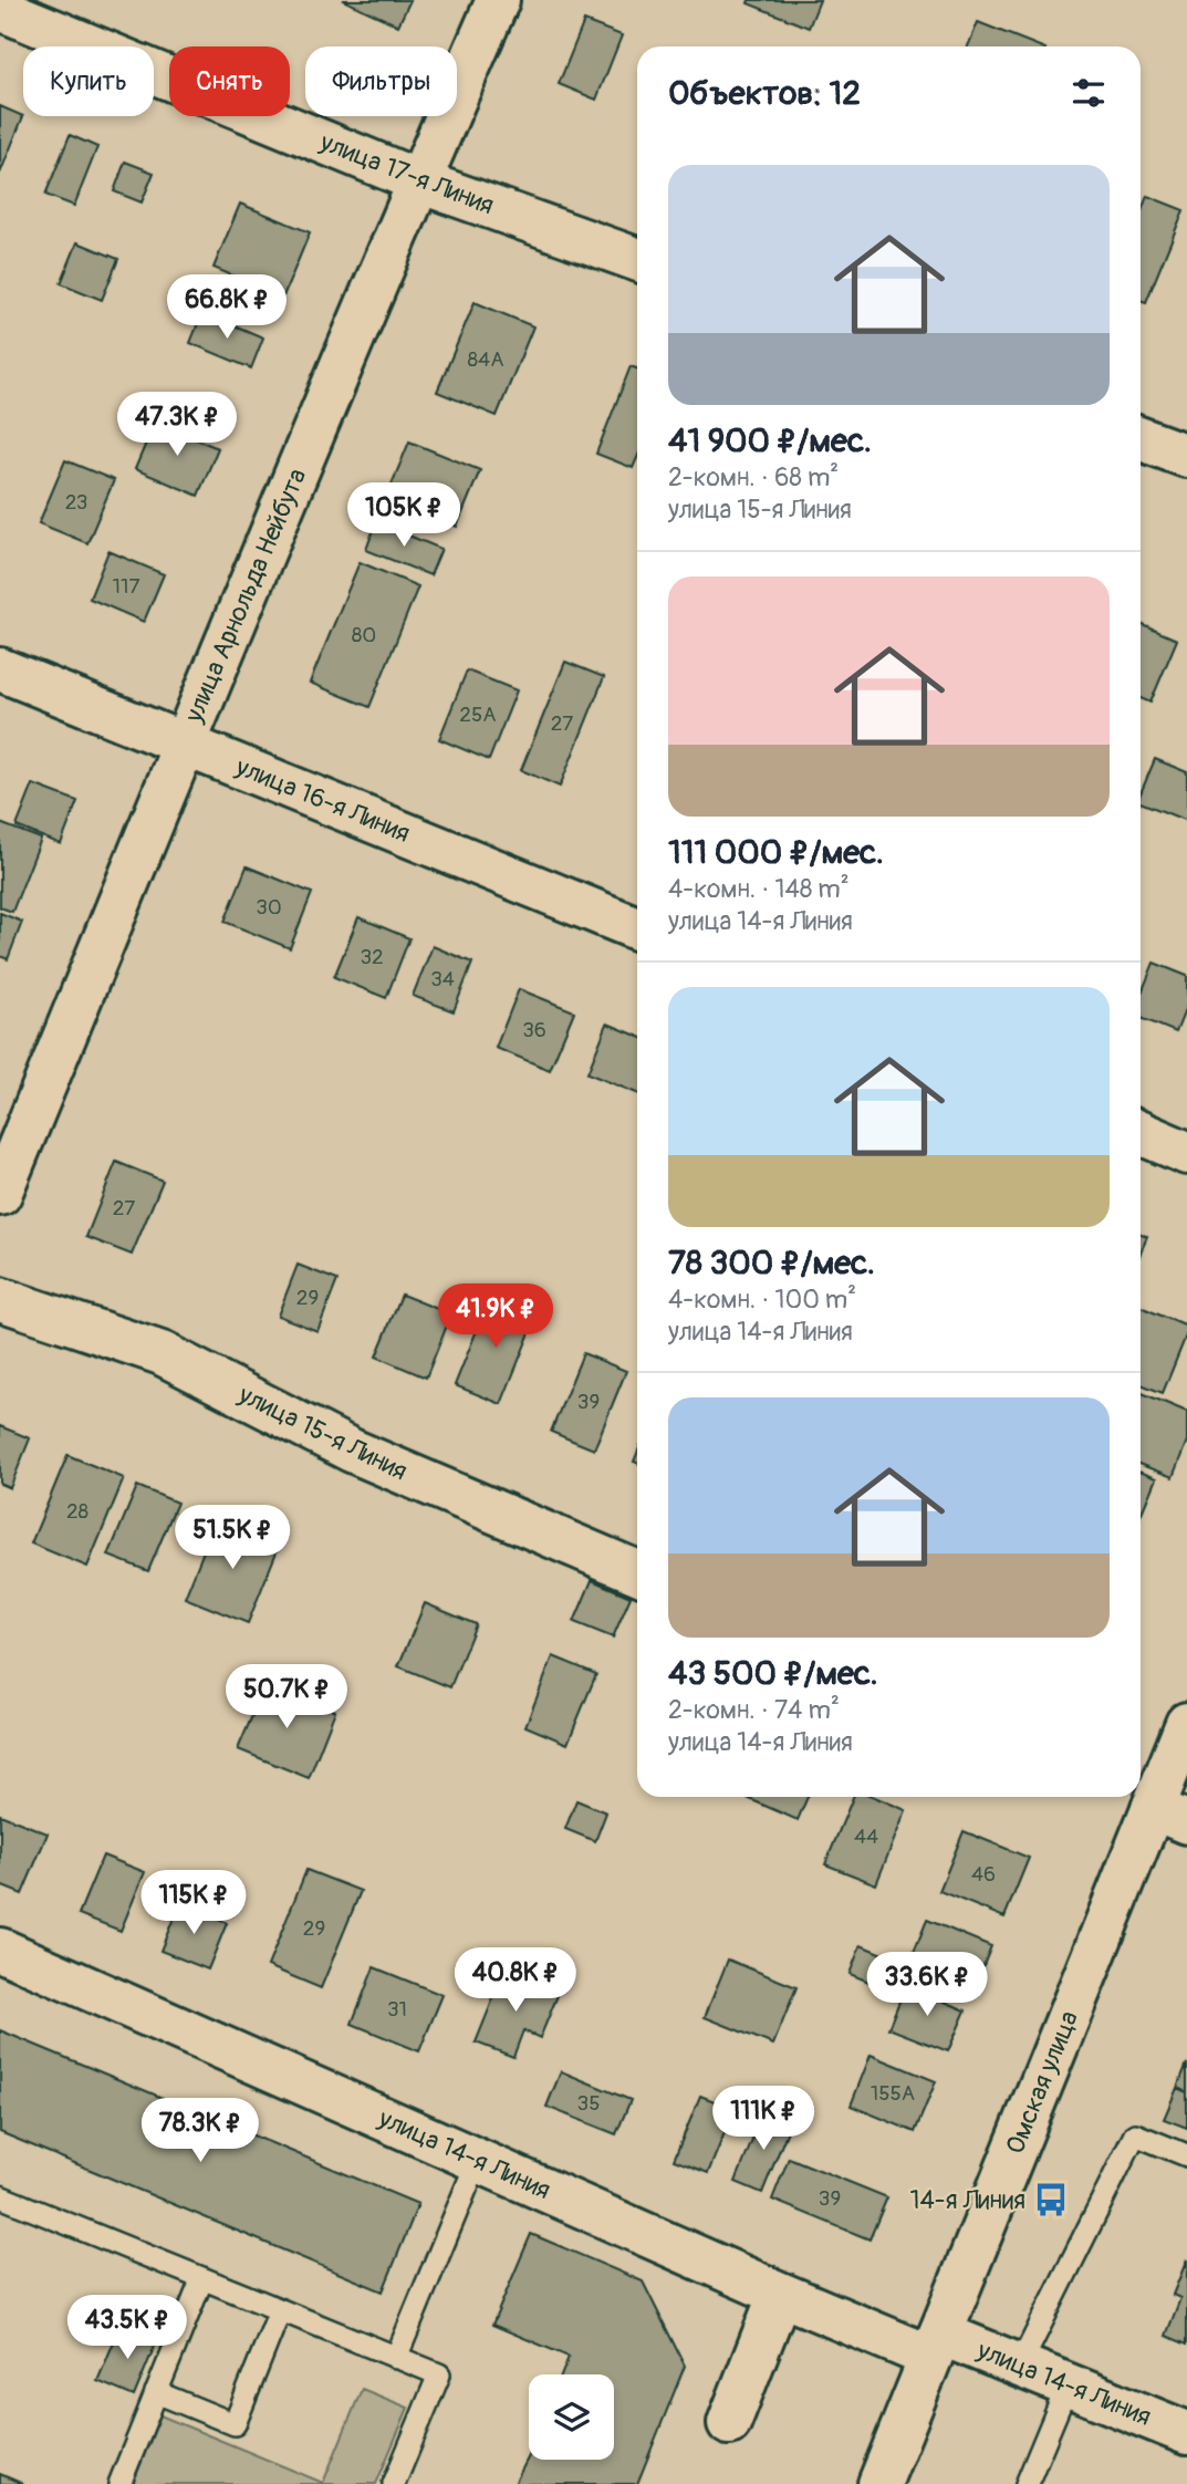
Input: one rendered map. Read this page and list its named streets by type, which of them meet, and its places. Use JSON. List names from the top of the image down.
{
  "streets": {
    "street": [
      "улица 17-я Линия",
      "улица Арнольда Нейбута",
      "улица 16-я Линия",
      "улица 15-я Линия",
      "Омская улица",
      "улица 14-я Линия"
    ]
  },
  "crossings": [
    ["улица 17-я Линия", "улица Арнольда Нейбута"],
    ["улица Арнольда Нейбута", "улица 16-я Линия"],
    ["Омская улица", "улица 14-я Линия"]
  ],
  "places": {
    "bus stop": ["14-я Линия"]
  },
  "house_numbers": [
    "84А",
    "23",
    "117",
    "80",
    "25А",
    "27",
    "30",
    "32",
    "34",
    "36",
    "27",
    "29",
    "39",
    "28",
    "44",
    "46",
    "29",
    "31",
    "155А",
    "35",
    "39"
  ],
  "page": {
    "chip": ["Купить", "Снять", "Фильтры"],
    "heading": "Объектов: 12",
    "list": [
      {
        "name": "41 900 ₽/мес.",
        "note": "2-комн. · 68 m² · улица 15-я Линия"
      },
      {
        "name": "111 000 ₽/мес.",
        "note": "4-комн. · 148 m² · улица 14-я Линия"
      },
      {
        "name": "78 300 ₽/мес.",
        "note": "4-комн. · 100 m² · улица 14-я Линия"
      },
      {
        "name": "43 500 ₽/мес.",
        "note": "2-комн. · 74 m² · улица 14-я Линия"
      }
    ],
    "price": [
      "66.8K ₽",
      "47.3K ₽",
      "105K ₽",
      "41.9K ₽",
      "51.5K ₽",
      "50.7K ₽",
      "115K ₽",
      "40.8K ₽",
      "33.6K ₽",
      "111K ₽",
      "78.3K ₽",
      "43.5K ₽"
    ]
  }
}
